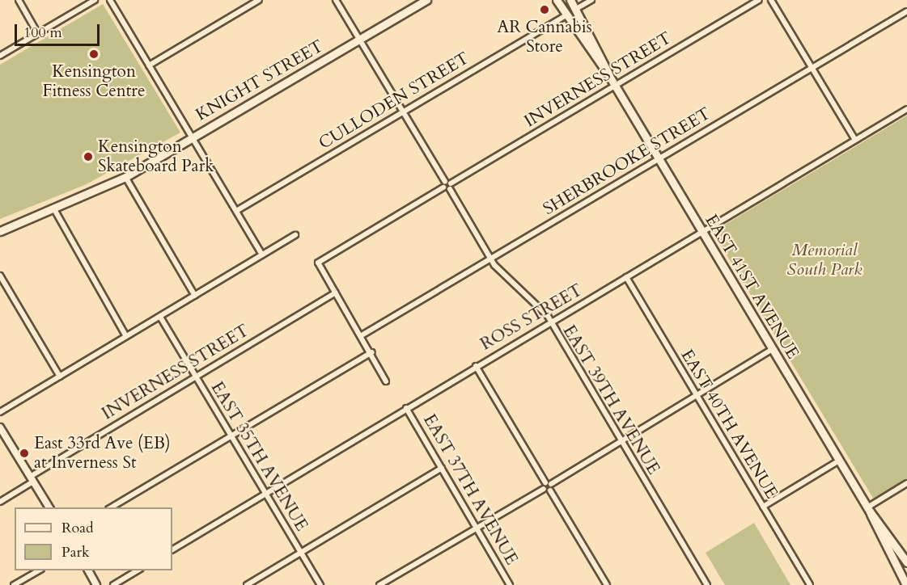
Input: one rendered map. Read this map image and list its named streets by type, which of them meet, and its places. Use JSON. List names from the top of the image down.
{
  "streets": {
    "main road": ["KNIGHT STREET", "EAST 41ST AVENUE"],
    "street": [
      "INVERNESS STREET",
      "CULLODEN STREET",
      "SHERBROOKE STREET",
      "ROSS STREET",
      "EAST 39TH AVENUE",
      "EAST 40TH AVENUE",
      "EAST 35TH AVENUE",
      "EAST 37TH AVENUE"
    ]
  },
  "crossings": [
    ["INVERNESS STREET", "EAST 41ST AVENUE"],
    ["INVERNESS STREET", "EAST 39TH AVENUE"],
    ["INVERNESS STREET", "EAST 35TH AVENUE"],
    ["CULLODEN STREET", "EAST 41ST AVENUE"],
    ["SHERBROOKE STREET", "EAST 41ST AVENUE"],
    ["SHERBROOKE STREET", "EAST 39TH AVENUE"],
    ["EAST 41ST AVENUE", "ROSS STREET"],
    ["ROSS STREET", "EAST 39TH AVENUE"],
    ["ROSS STREET", "EAST 40TH AVENUE"],
    ["ROSS STREET", "EAST 35TH AVENUE"],
    ["ROSS STREET", "EAST 37TH AVENUE"]
  ],
  "parks": ["Memorial South Park"],
  "places": [
    "AR Cannabis Store",
    "Kensington Fitness Centre",
    "Kensington Skateboard Park",
    "East 33rd Ave (EB) at Inverness St"
  ],
  "legend": ["Road", "Park"],
  "scale_bar": "100 m"
}
